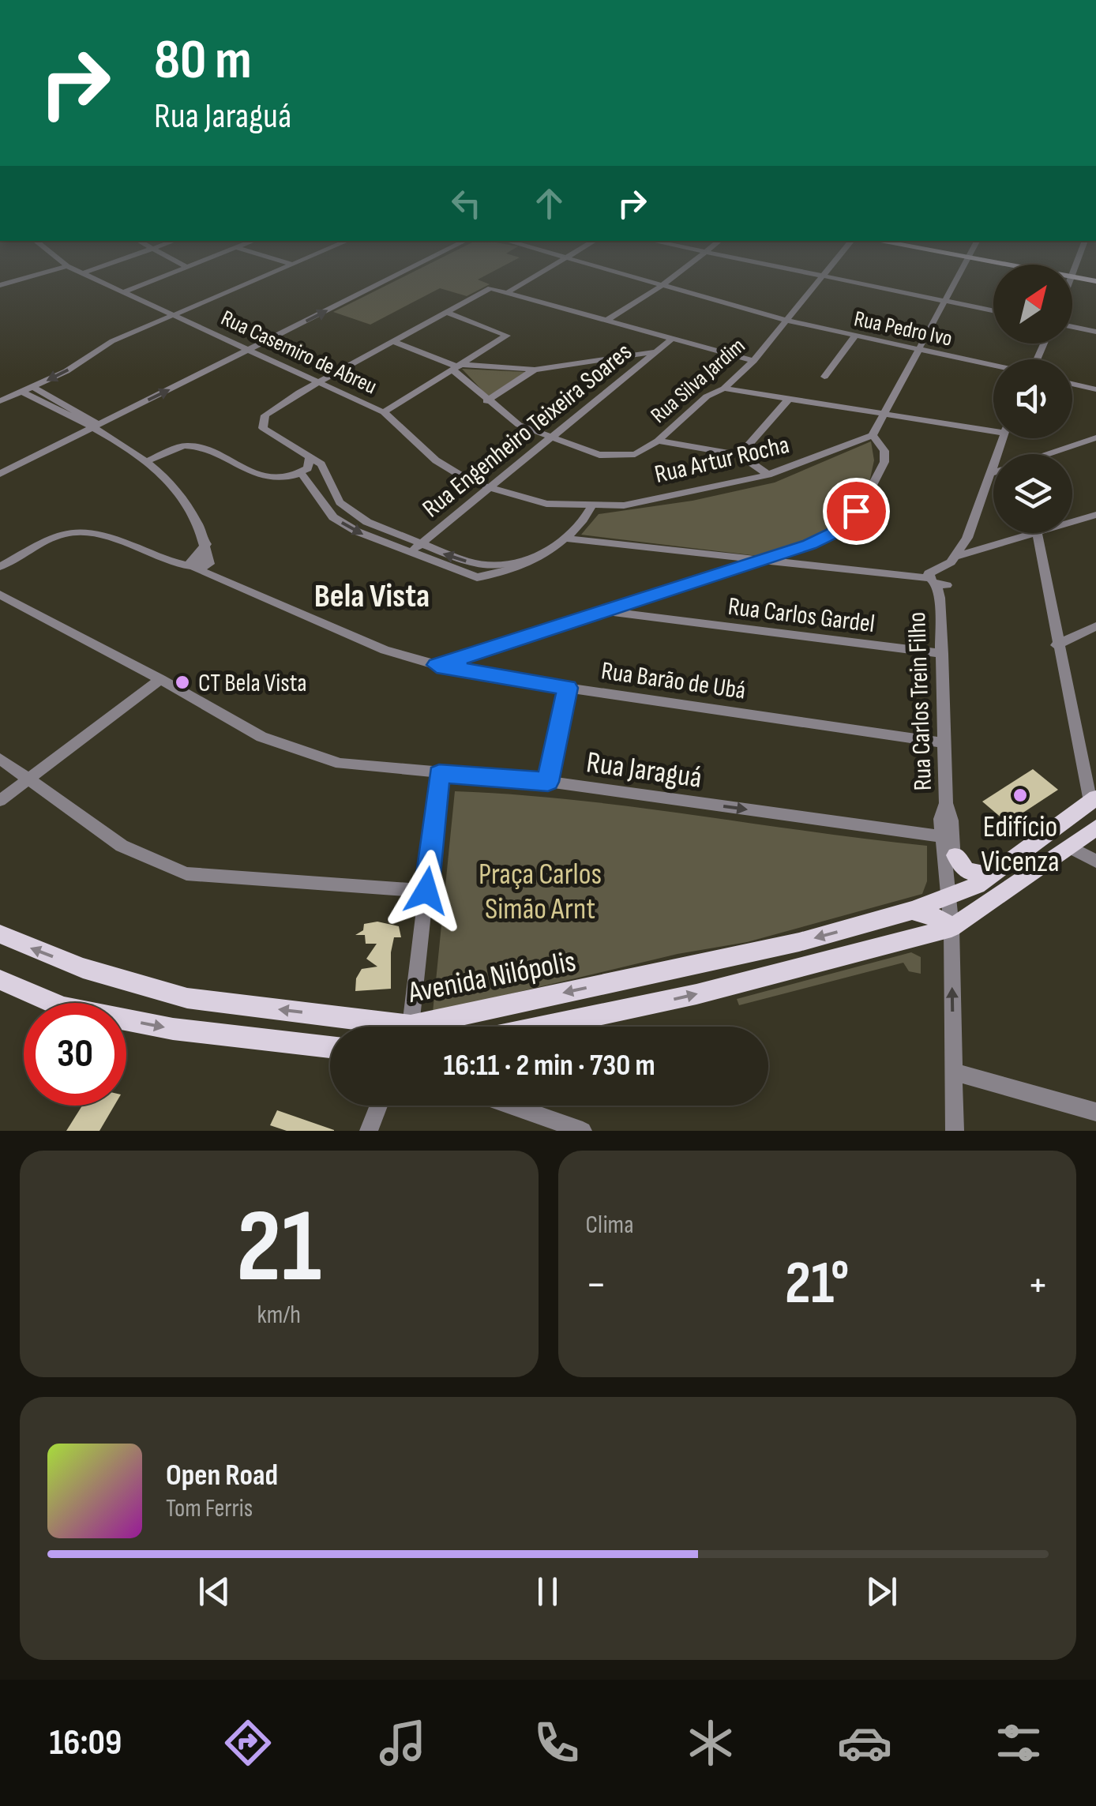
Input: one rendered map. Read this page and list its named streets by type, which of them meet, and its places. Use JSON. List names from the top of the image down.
{
  "streets": {
    "main road": ["Avenida Nilópolis"],
    "street": [
      "Rua Pedro Ivo",
      "Rua Casemiro de Abreu",
      "Rua Silva Jardim",
      "Rua Engenheiro Teixeira Soares",
      "Rua Artur Rocha",
      "Rua Carlos Gardel",
      "Rua Barão de Ubá",
      "Rua Carlos Trein Filho",
      "Rua Jaraguá"
    ]
  },
  "crossings": [
    ["Rua Pedro Ivo", "Rua Silva Jardim"],
    ["Rua Casemiro de Abreu", "Rua Engenheiro Teixeira Soares"],
    ["Rua Casemiro de Abreu", "Rua Artur Rocha"],
    ["Rua Silva Jardim", "Rua Engenheiro Teixeira Soares"],
    ["Rua Carlos Gardel", "Rua Carlos Trein Filho"],
    ["Rua Barão de Ubá", "Rua Carlos Trein Filho"],
    ["Rua Carlos Trein Filho", "Rua Jaraguá"],
    ["Rua Carlos Trein Filho", "Avenida Nilópolis"]
  ],
  "one_way": ["Rua Jaraguá"],
  "districts": ["Bela Vista"],
  "parks": ["Praça Carlos Simão Arnt"],
  "places": ["CT Bela Vista", "Edifício Vicenza"],
  "north": "top right",
  "page": {
    "turn": ["80 m", "Rua Jaraguá"],
    "limit": "30",
    "trip": "16:11 · 2 min · 730 m",
    "tile": [
      ["21", "km/h"],
      "Clima"
    ],
    "heat": ["−", "21°", "+"],
    "song": ["Open Road", "Tom Ferris"],
    "tabs": "16:09"
  }
}
